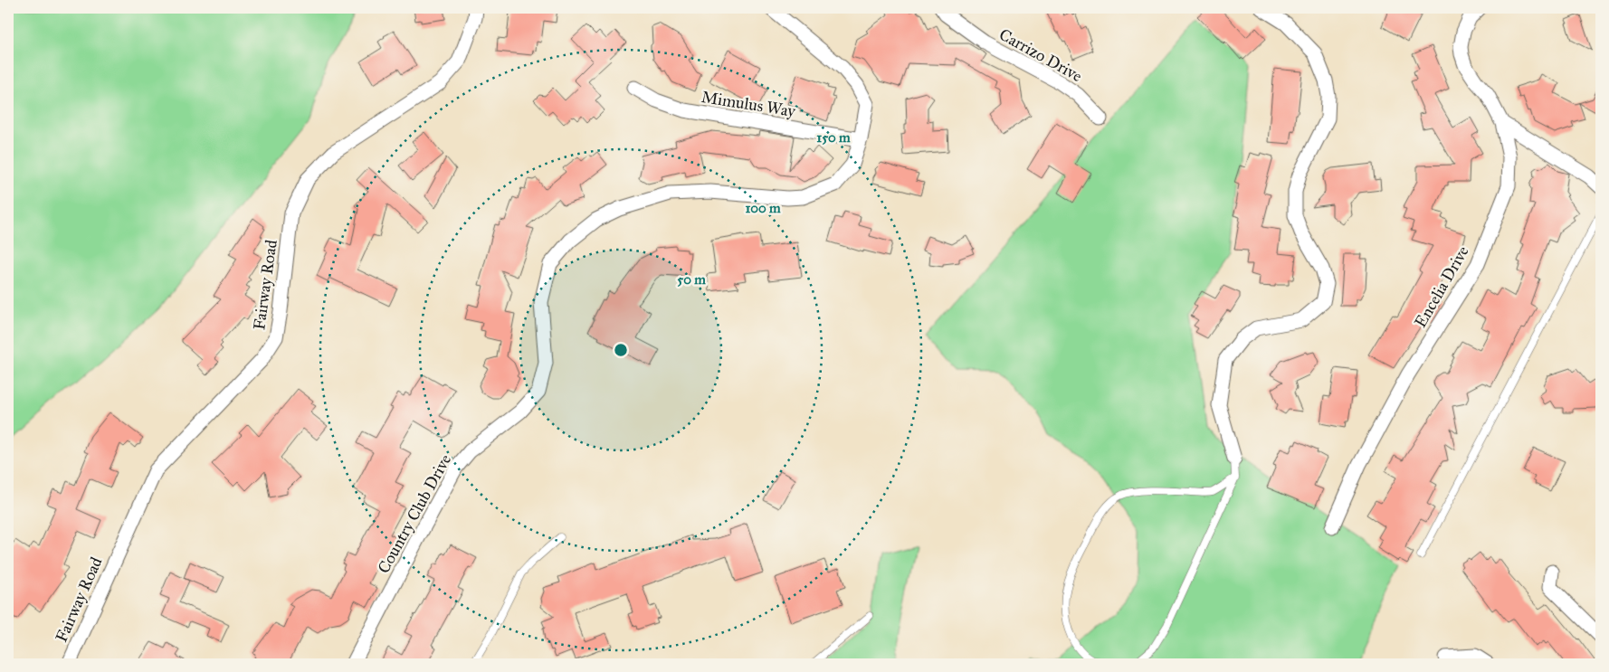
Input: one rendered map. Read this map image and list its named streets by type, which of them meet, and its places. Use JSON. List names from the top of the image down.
{
  "streets": {
    "street": [
      "Carrizo Drive",
      "Mimulus Way",
      "Fairway Road",
      "Encelia Drive",
      "Country Club Drive"
    ]
  },
  "crossings": [
    ["Mimulus Way", "Country Club Drive"]
  ],
  "rings": ["150 m", "100 m", "50 m"]
}
